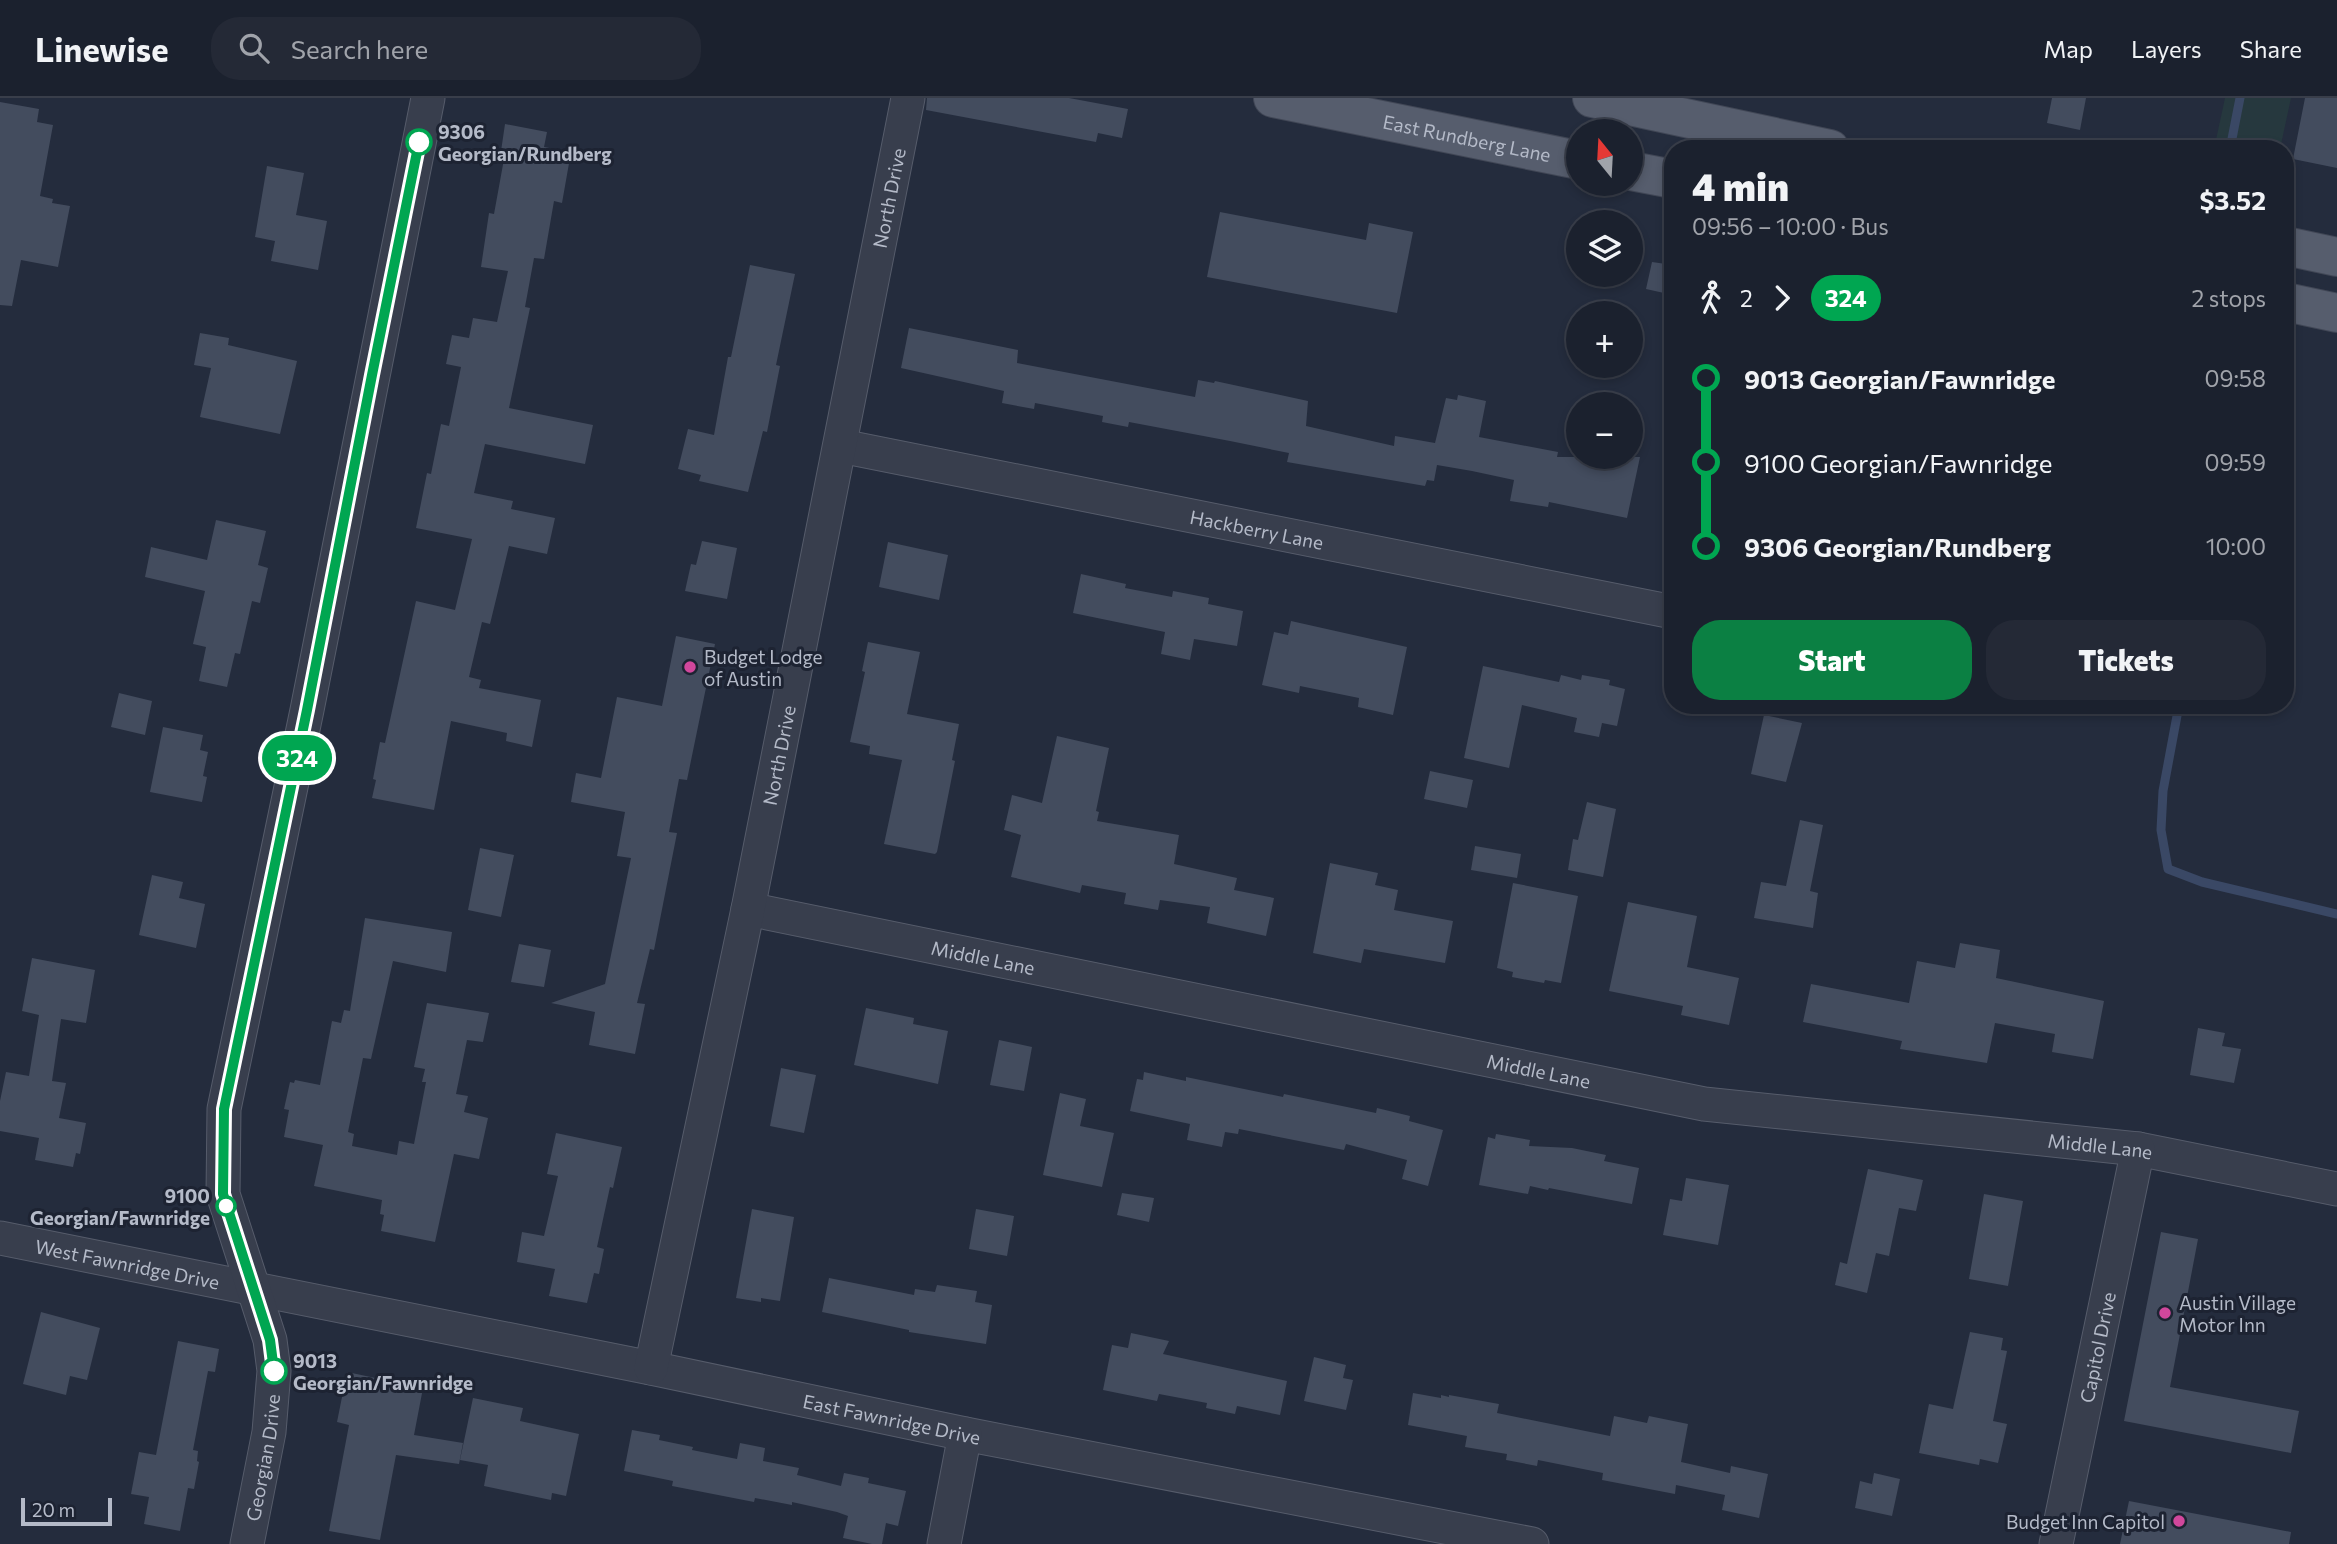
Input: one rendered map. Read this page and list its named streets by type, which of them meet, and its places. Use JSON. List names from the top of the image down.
{
  "streets": {
    "main road": ["East Rundberg Lane"],
    "street": [
      "North Drive",
      "Hackberry Lane",
      "Middle Lane",
      "West Fawnridge Drive",
      "Capitol Drive",
      "East Fawnridge Drive",
      "Georgian Drive"
    ]
  },
  "crossings": [
    ["North Drive", "Hackberry Lane"],
    ["North Drive", "Middle Lane"],
    ["North Drive", "East Fawnridge Drive"],
    ["Middle Lane", "Capitol Drive"],
    ["West Fawnridge Drive", "East Fawnridge Drive"],
    ["West Fawnridge Drive", "Georgian Drive"],
    ["East Fawnridge Drive", "Georgian Drive"]
  ],
  "places": [
    "9306 Georgian/Rundberg",
    "Budget Lodge of Austin",
    "9100 Georgian/Fawnridge",
    "Austin Village Motor Inn",
    "9013 Georgian/Fawnridge",
    "Budget Inn Capitol"
  ],
  "lines": ["bus line 324"],
  "scale_bar": "20 m",
  "north": "top",
  "page": {
    "header": "Linewise",
    "search": "Search here",
    "nav": ["Map", "Layers", "Share"],
    "on_map": "324",
    "map_buttons": ["+", "−"],
    "heading": ["4 min", "09:56 – 10:00 · Bus", "$3.52"],
    "legs": ["2", "324", "2 stops"],
    "list": [
      {
        "name": "9013 Georgian/Fawnridge",
        "value": "09:58"
      },
      {
        "name": "9100 Georgian/Fawnridge",
        "value": "09:59"
      },
      {
        "name": "9306 Georgian/Rundberg",
        "value": "10:00"
      }
    ],
    "buttons": ["Start", "Tickets"],
    "scale": "20 m"
  }
}
